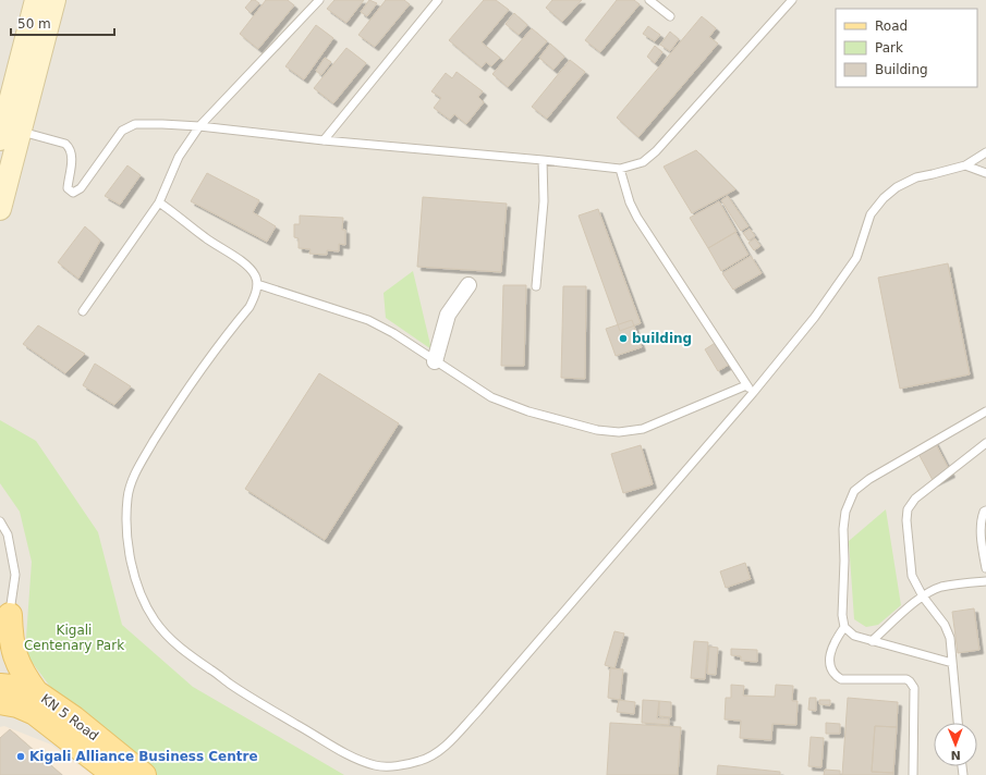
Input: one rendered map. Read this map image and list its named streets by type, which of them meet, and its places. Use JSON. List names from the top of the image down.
{
  "streets": {
    "main road": ["KN 5 Road"]
  },
  "parks": ["Kigali Centenary Park"],
  "places": ["building", "Kigali Alliance Business Centre"],
  "legend": ["Road", "Park", "Building"],
  "scale_bar": "50 m",
  "north": "bottom"
}
